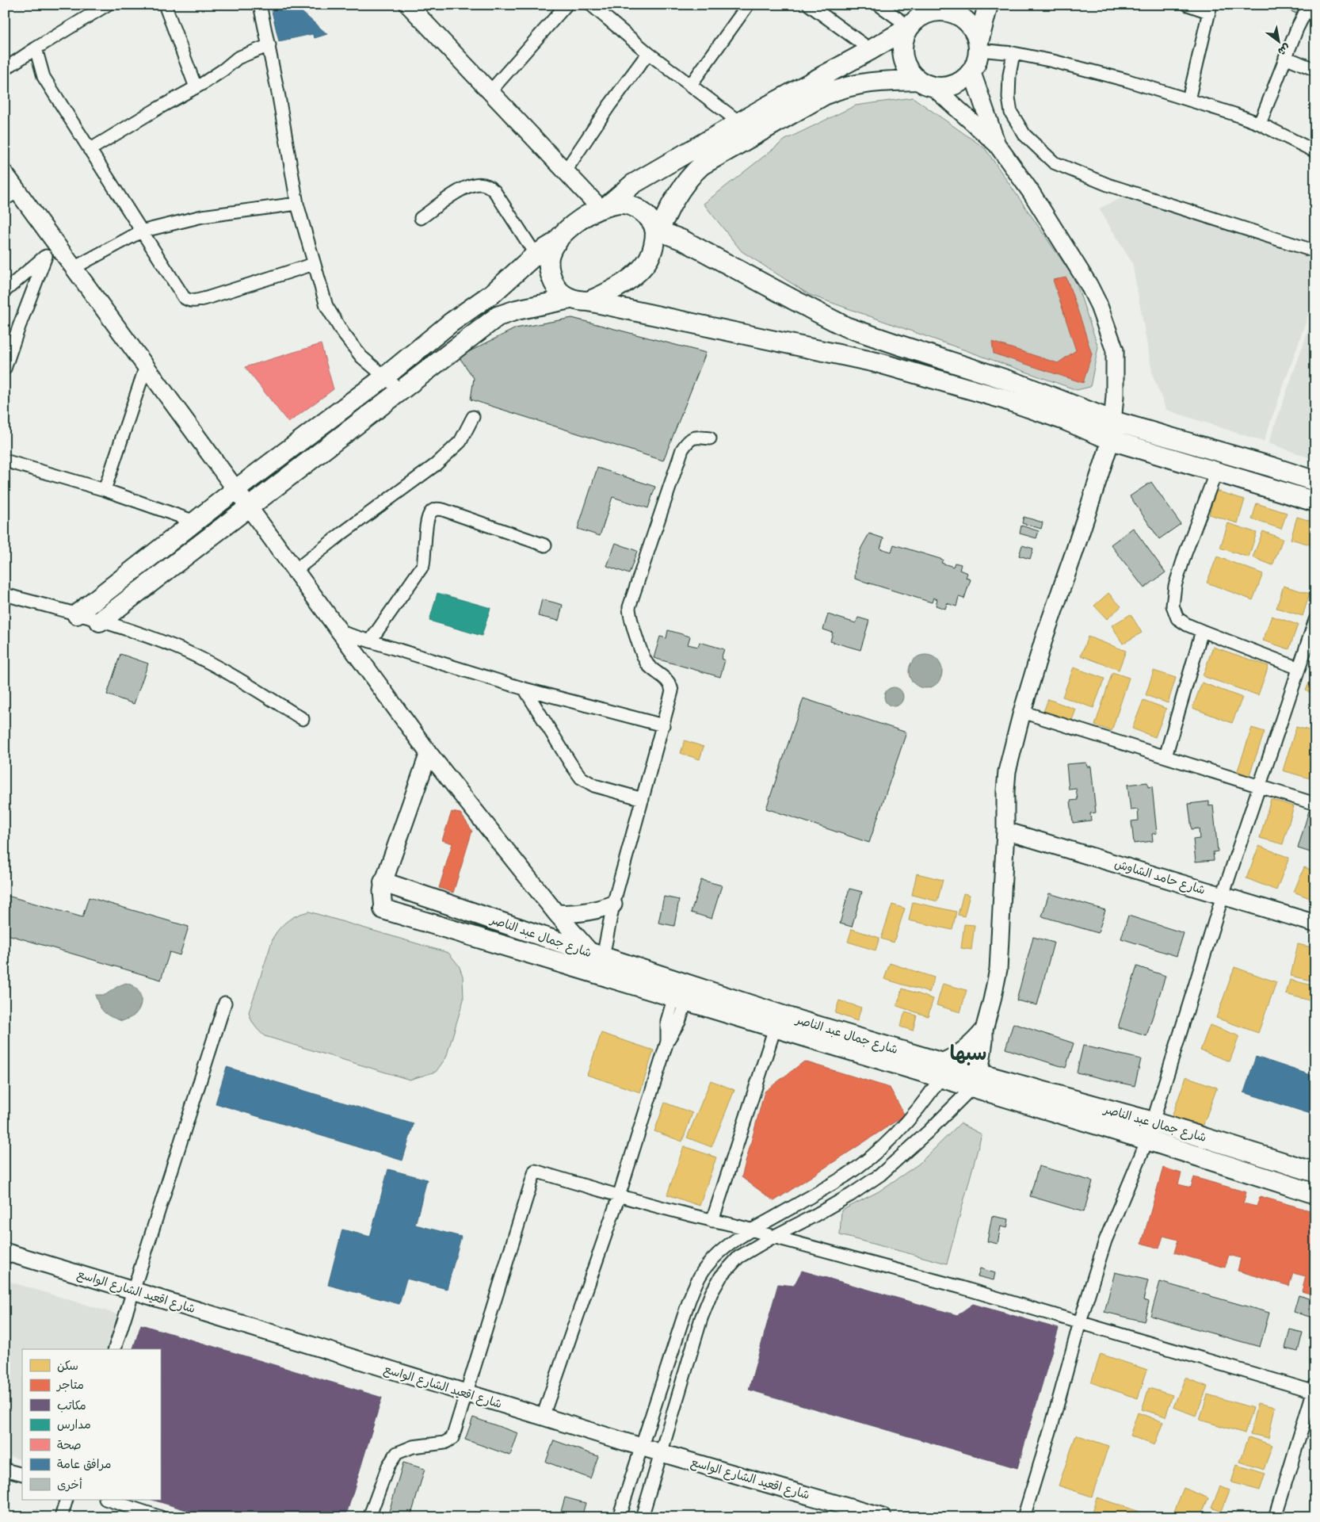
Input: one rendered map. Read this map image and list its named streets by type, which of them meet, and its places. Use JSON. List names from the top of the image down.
{
  "streets": {
    "main road": ["شارع جمال عبد الناصر"],
    "street": ["شارع حامد الشاوش", "شارع اقعيد الشارع الواسع"]
  },
  "districts": ["سبها"],
  "legend": [
    "سكن",
    "متاجر",
    "مكاتب",
    "مدارس",
    "صحة",
    "مرافق عامة",
    "أخرى"
  ],
  "north": "bottom right"
}
